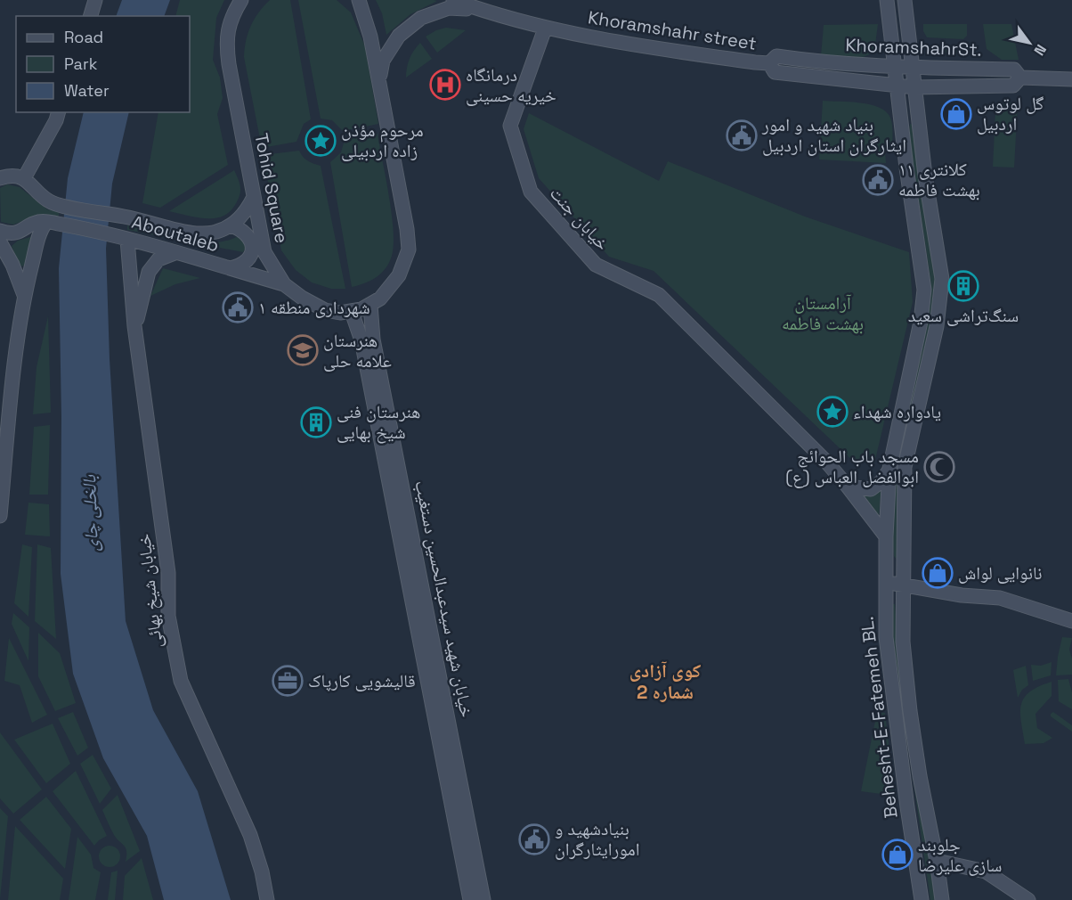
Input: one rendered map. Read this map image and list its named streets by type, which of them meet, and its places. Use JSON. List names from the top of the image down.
{
  "streets": {
    "main road": [
      "Khoramshahr street",
      "KhoramshahrSt.",
      "Tohid Square",
      "خیابان جنت",
      "Aboutaleb",
      "خیابان شیخ بهائی",
      "خیابان شهید سیدعبدالحسین دستغیب",
      "Behesht-E-Fatemeh BL."
    ]
  },
  "crossings": [
    ["Khoramshahr street", "KhoramshahrSt."],
    ["Khoramshahr street", "Tohid Square"],
    ["Khoramshahr street", "خیابان جنت"],
    ["KhoramshahrSt.", "Behesht-E-Fatemeh BL."],
    ["Tohid Square", "Aboutaleb"],
    ["Tohid Square", "خیابان شهید سیدعبدالحسین دستغیب"],
    ["خیابان جنت", "Behesht-E-Fatemeh BL."],
    ["Aboutaleb", "خیابان شیخ بهائی"]
  ],
  "districts": ["کوی آزادی شماره 2"],
  "water": ["بالخلی چای"],
  "parks": ["آرامستان بهشت فاطمه"],
  "places": {
    "hospital": ["درمانگاه خیریه حسینی"],
    "shop": ["گل لوتوس اردبیل", "نانوایی لواش", "جلوبند سازی علیرضا"],
    "public building": [
      "بنیاد شهید و امور ایثارگران استان اردبیل",
      "کلانتری ۱۱ بهشت فاطمه",
      "شهرداری منطقه ۱",
      "بنیادشهید و امورایثارگران"
    ],
    "place": ["مرحوم مؤذن زاده اردبیلی", "یادواره شهداء"],
    "building": ["سنگ‌تراشی سعید", "هنرستان فنی شیخ بهایی"],
    "school or university": ["هنرستان علامه حلی"],
    "mosque": ["مسجد باب الحوائج ابوالفضل العباس (ع)"],
    "office": ["قالیشویی کارپاک"]
  },
  "legend": ["Road", "Park", "Water"],
  "north": "bottom right"
}
